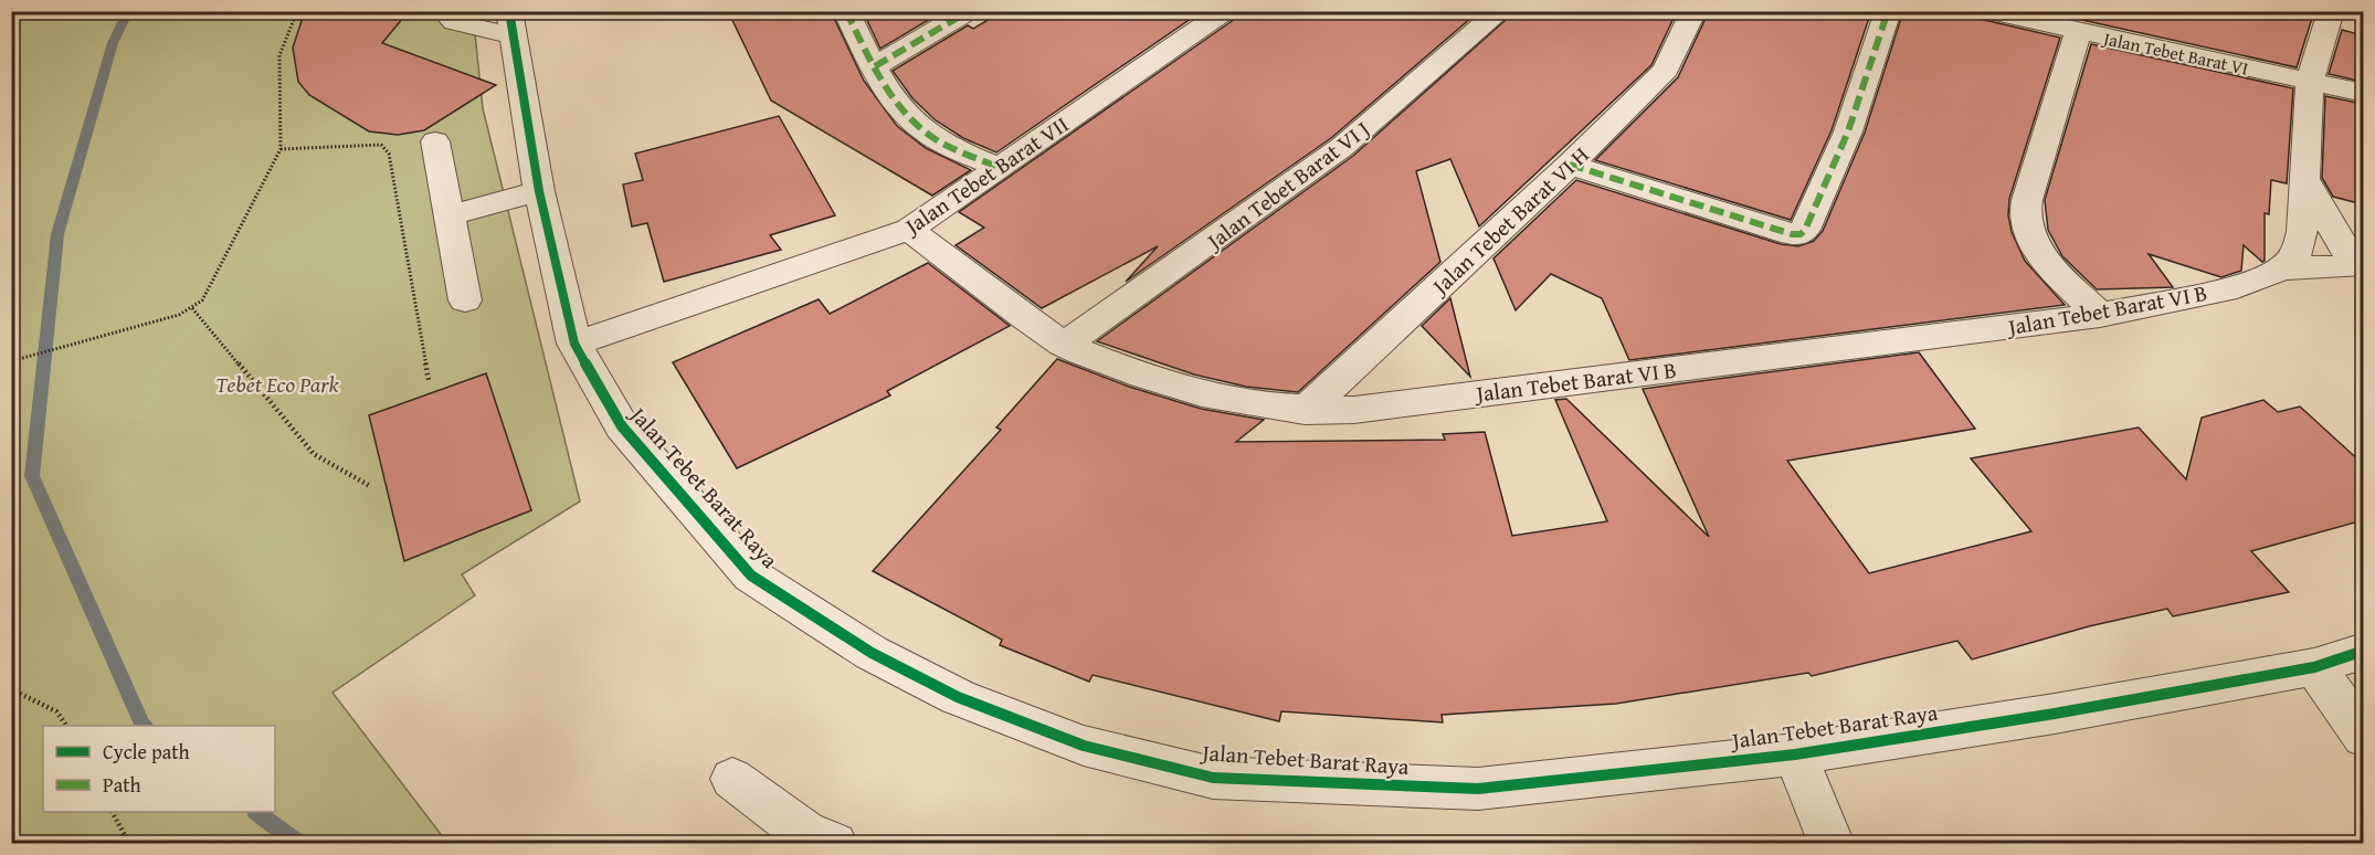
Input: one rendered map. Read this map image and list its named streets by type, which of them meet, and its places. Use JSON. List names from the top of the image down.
{
  "streets": {
    "street": [
      "Jalan Tebet Barat VI",
      "Jalan Tebet Barat VII",
      "Jalan Tebet Barat VI J",
      "Jalan Tebet Barat VI H",
      "Jalan Tebet Barat VI B",
      "Jalan Tebet Barat Raya"
    ]
  },
  "crossings": [
    ["Jalan Tebet Barat VII", "Jalan Tebet Barat VI B"],
    ["Jalan Tebet Barat VII", "Jalan Tebet Barat Raya"],
    ["Jalan Tebet Barat VI J", "Jalan Tebet Barat VI B"],
    ["Jalan Tebet Barat VI H", "Jalan Tebet Barat VI B"]
  ],
  "parks": ["Tebet Eco Park"],
  "legend": ["Cycle path", "Path"]
}
